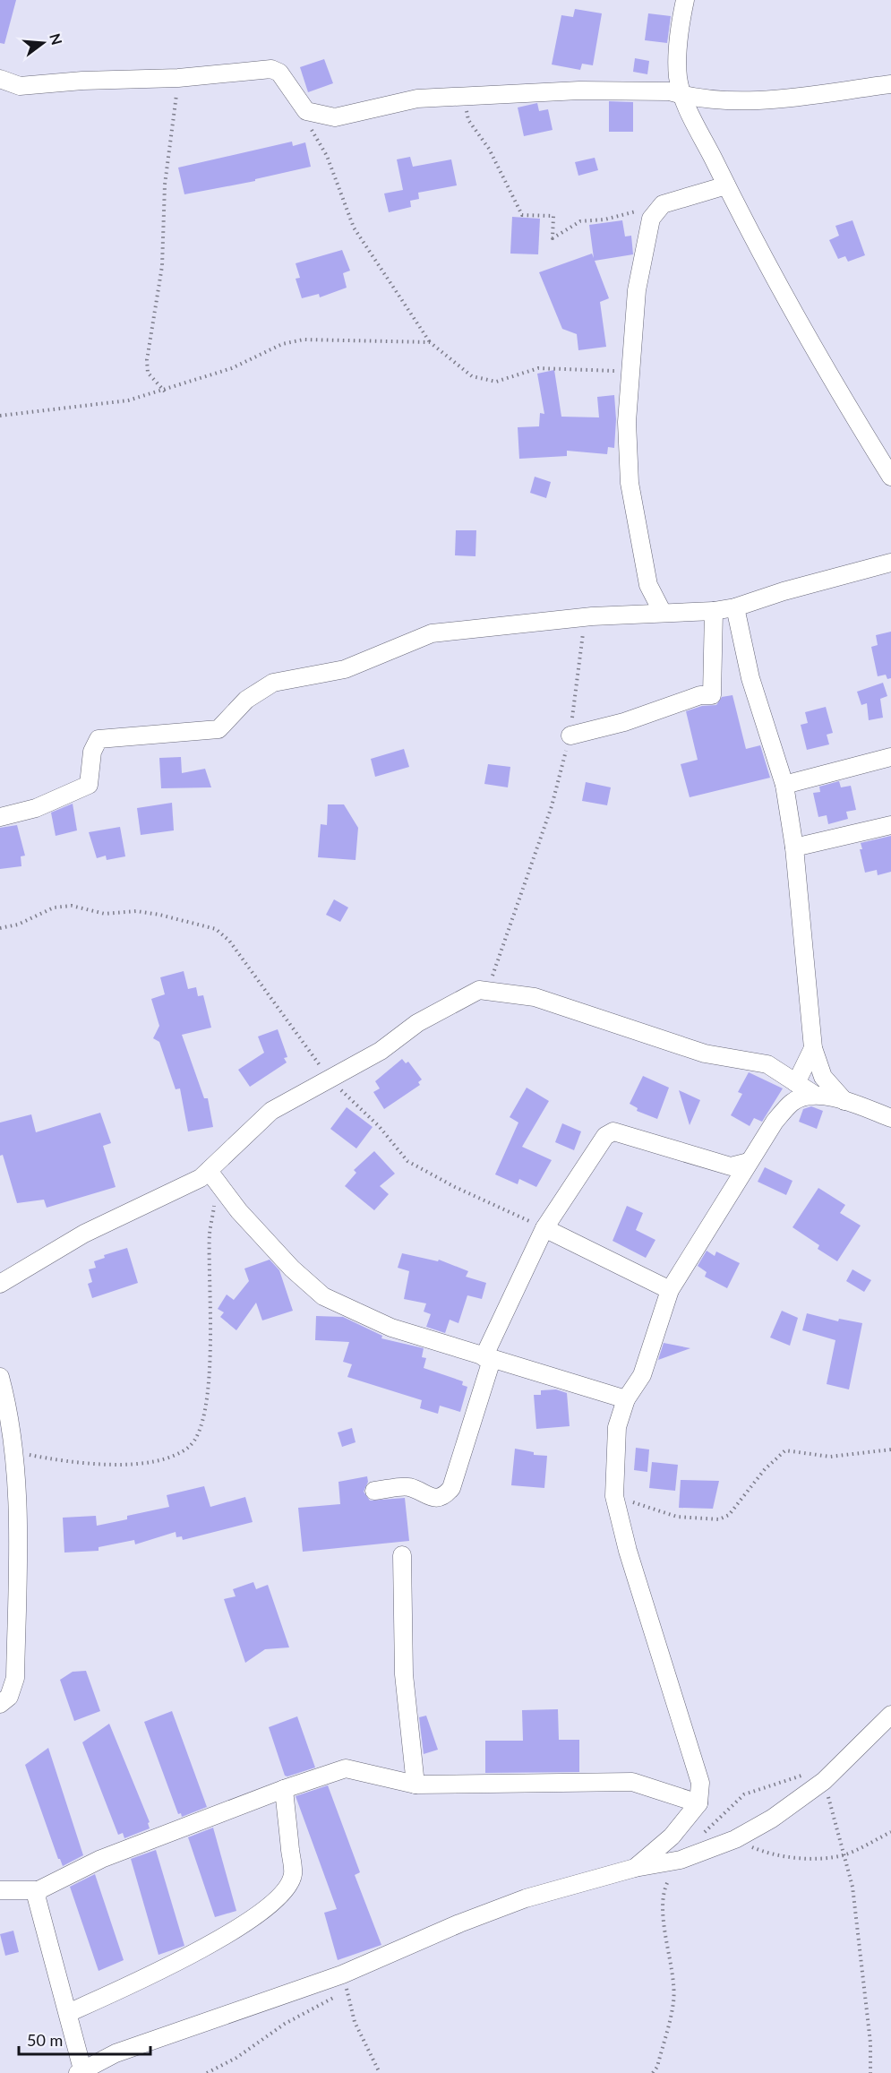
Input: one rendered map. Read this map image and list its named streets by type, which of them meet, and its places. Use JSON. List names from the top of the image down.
{
  "scale_bar": "50 m",
  "north": "right"
}
